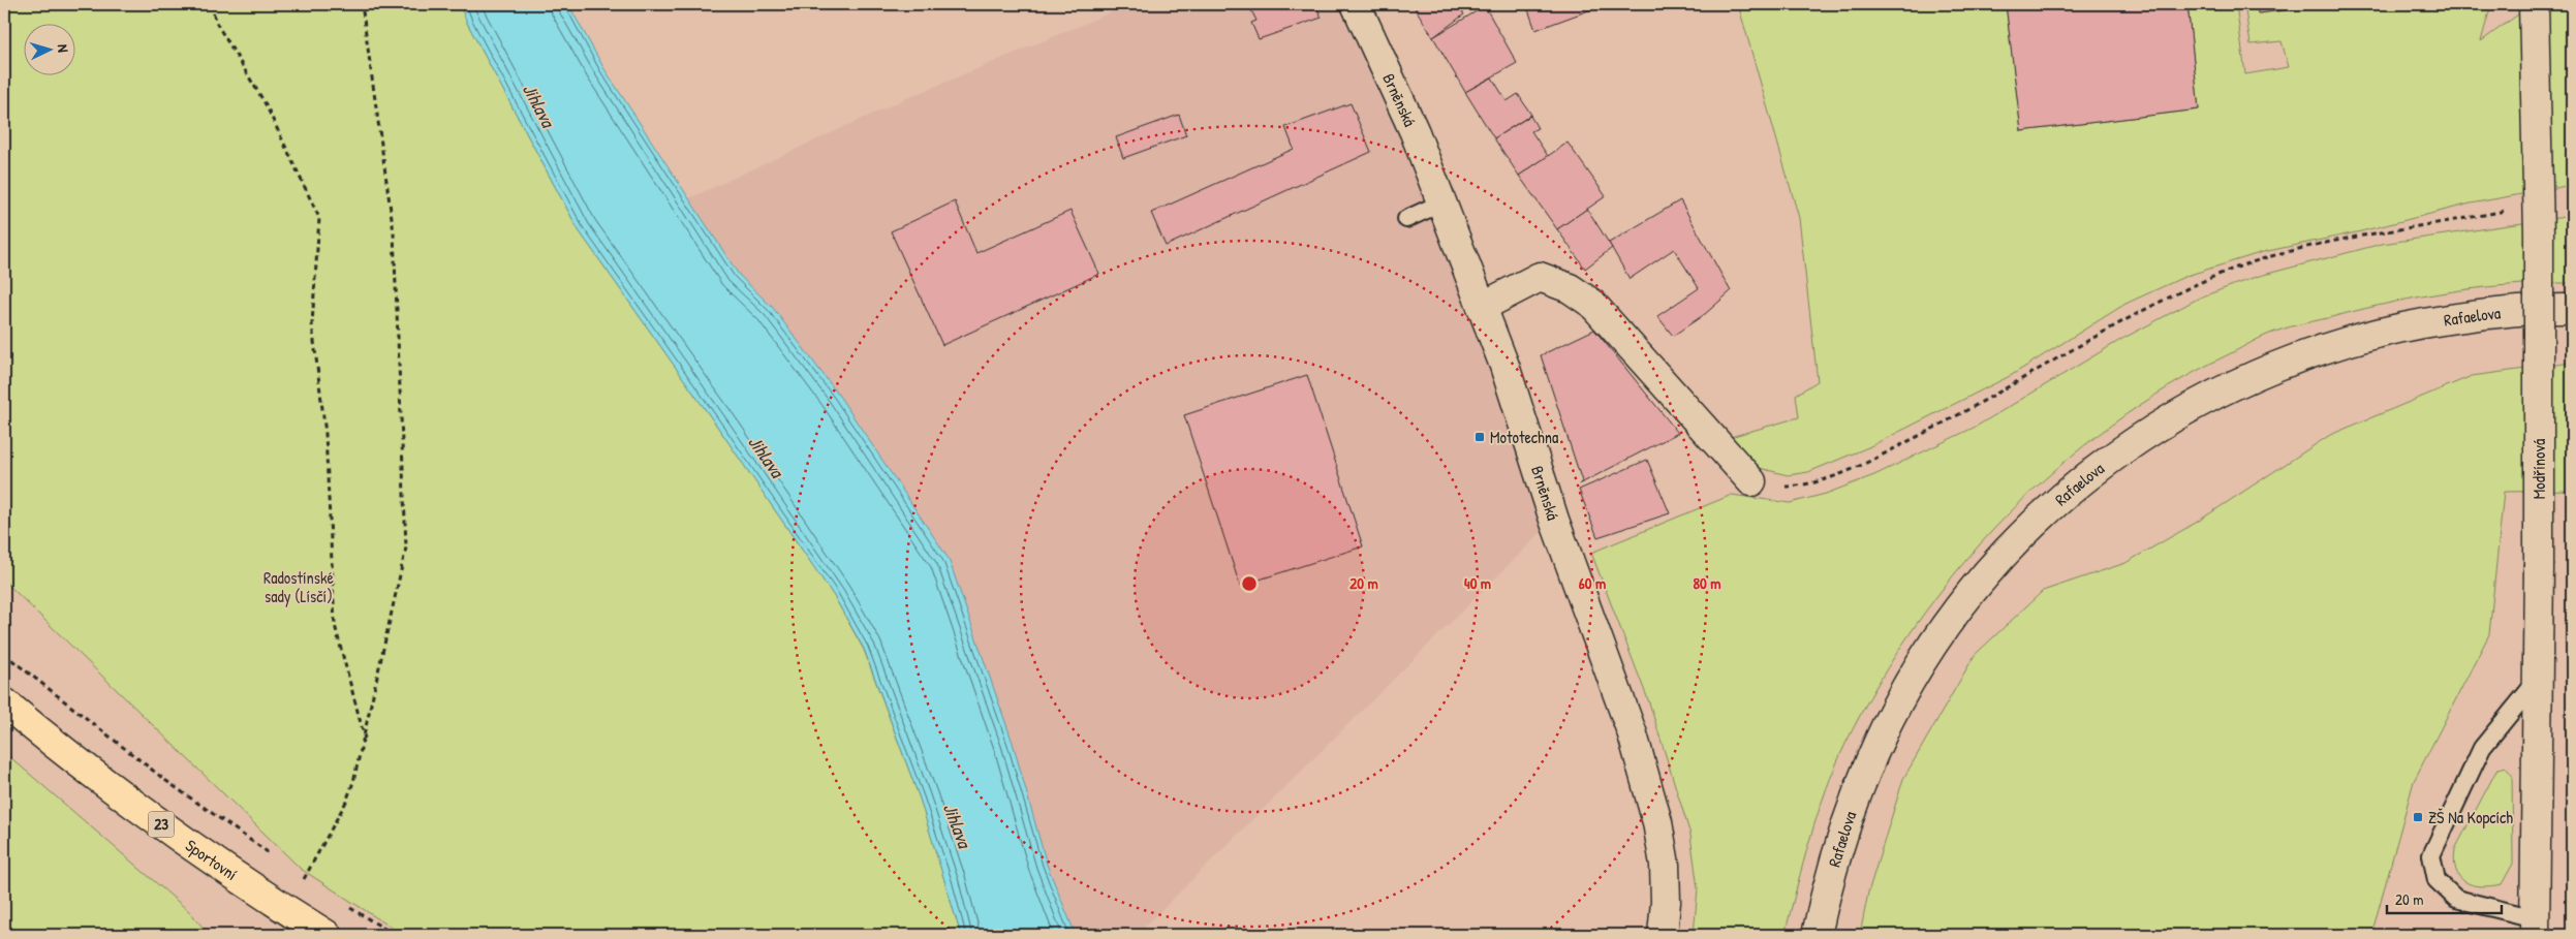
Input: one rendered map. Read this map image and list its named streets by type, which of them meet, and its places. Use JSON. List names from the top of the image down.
{
  "streets": {
    "main road": ["23", "Sportovní"],
    "street": ["Brněnská", "Rafaelova", "Modřínová"]
  },
  "water": ["Jihlava"],
  "parks": ["Radostínské sady (Lísčí)"],
  "places": {
    "transit": ["Mototechna", "ZŠ Na Kopcích"]
  },
  "scale_bar": "20 m",
  "north": "right",
  "rings": [
    "20 m",
    "40 m",
    "60 m",
    "80 m"
  ]
}
